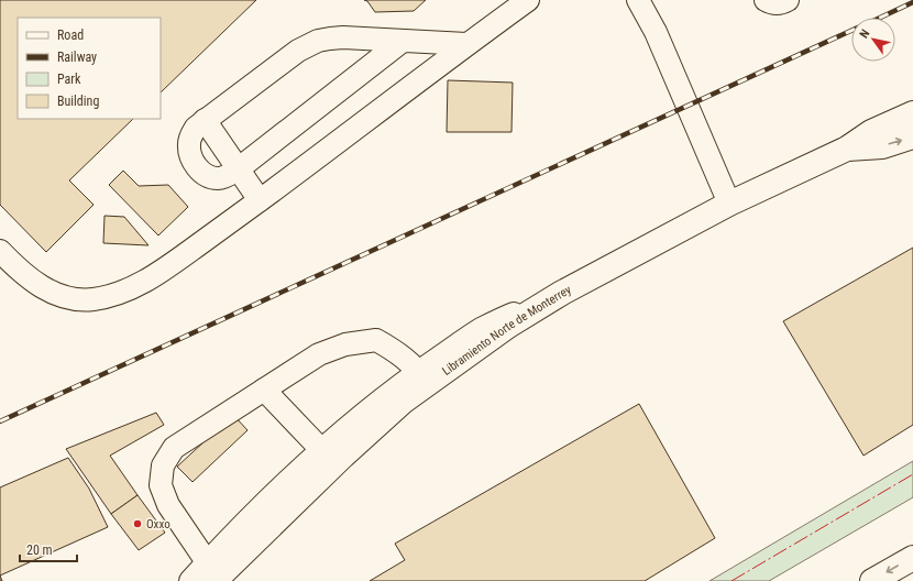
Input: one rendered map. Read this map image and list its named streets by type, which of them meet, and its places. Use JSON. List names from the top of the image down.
{
  "streets": {
    "main road": ["Libramiento Norte de Monterrey"]
  },
  "places": ["Oxxo"],
  "legend": [
    "Road",
    "Railway",
    "Park",
    "Building"
  ],
  "scale_bar": "20 m",
  "north": "top left"
}
